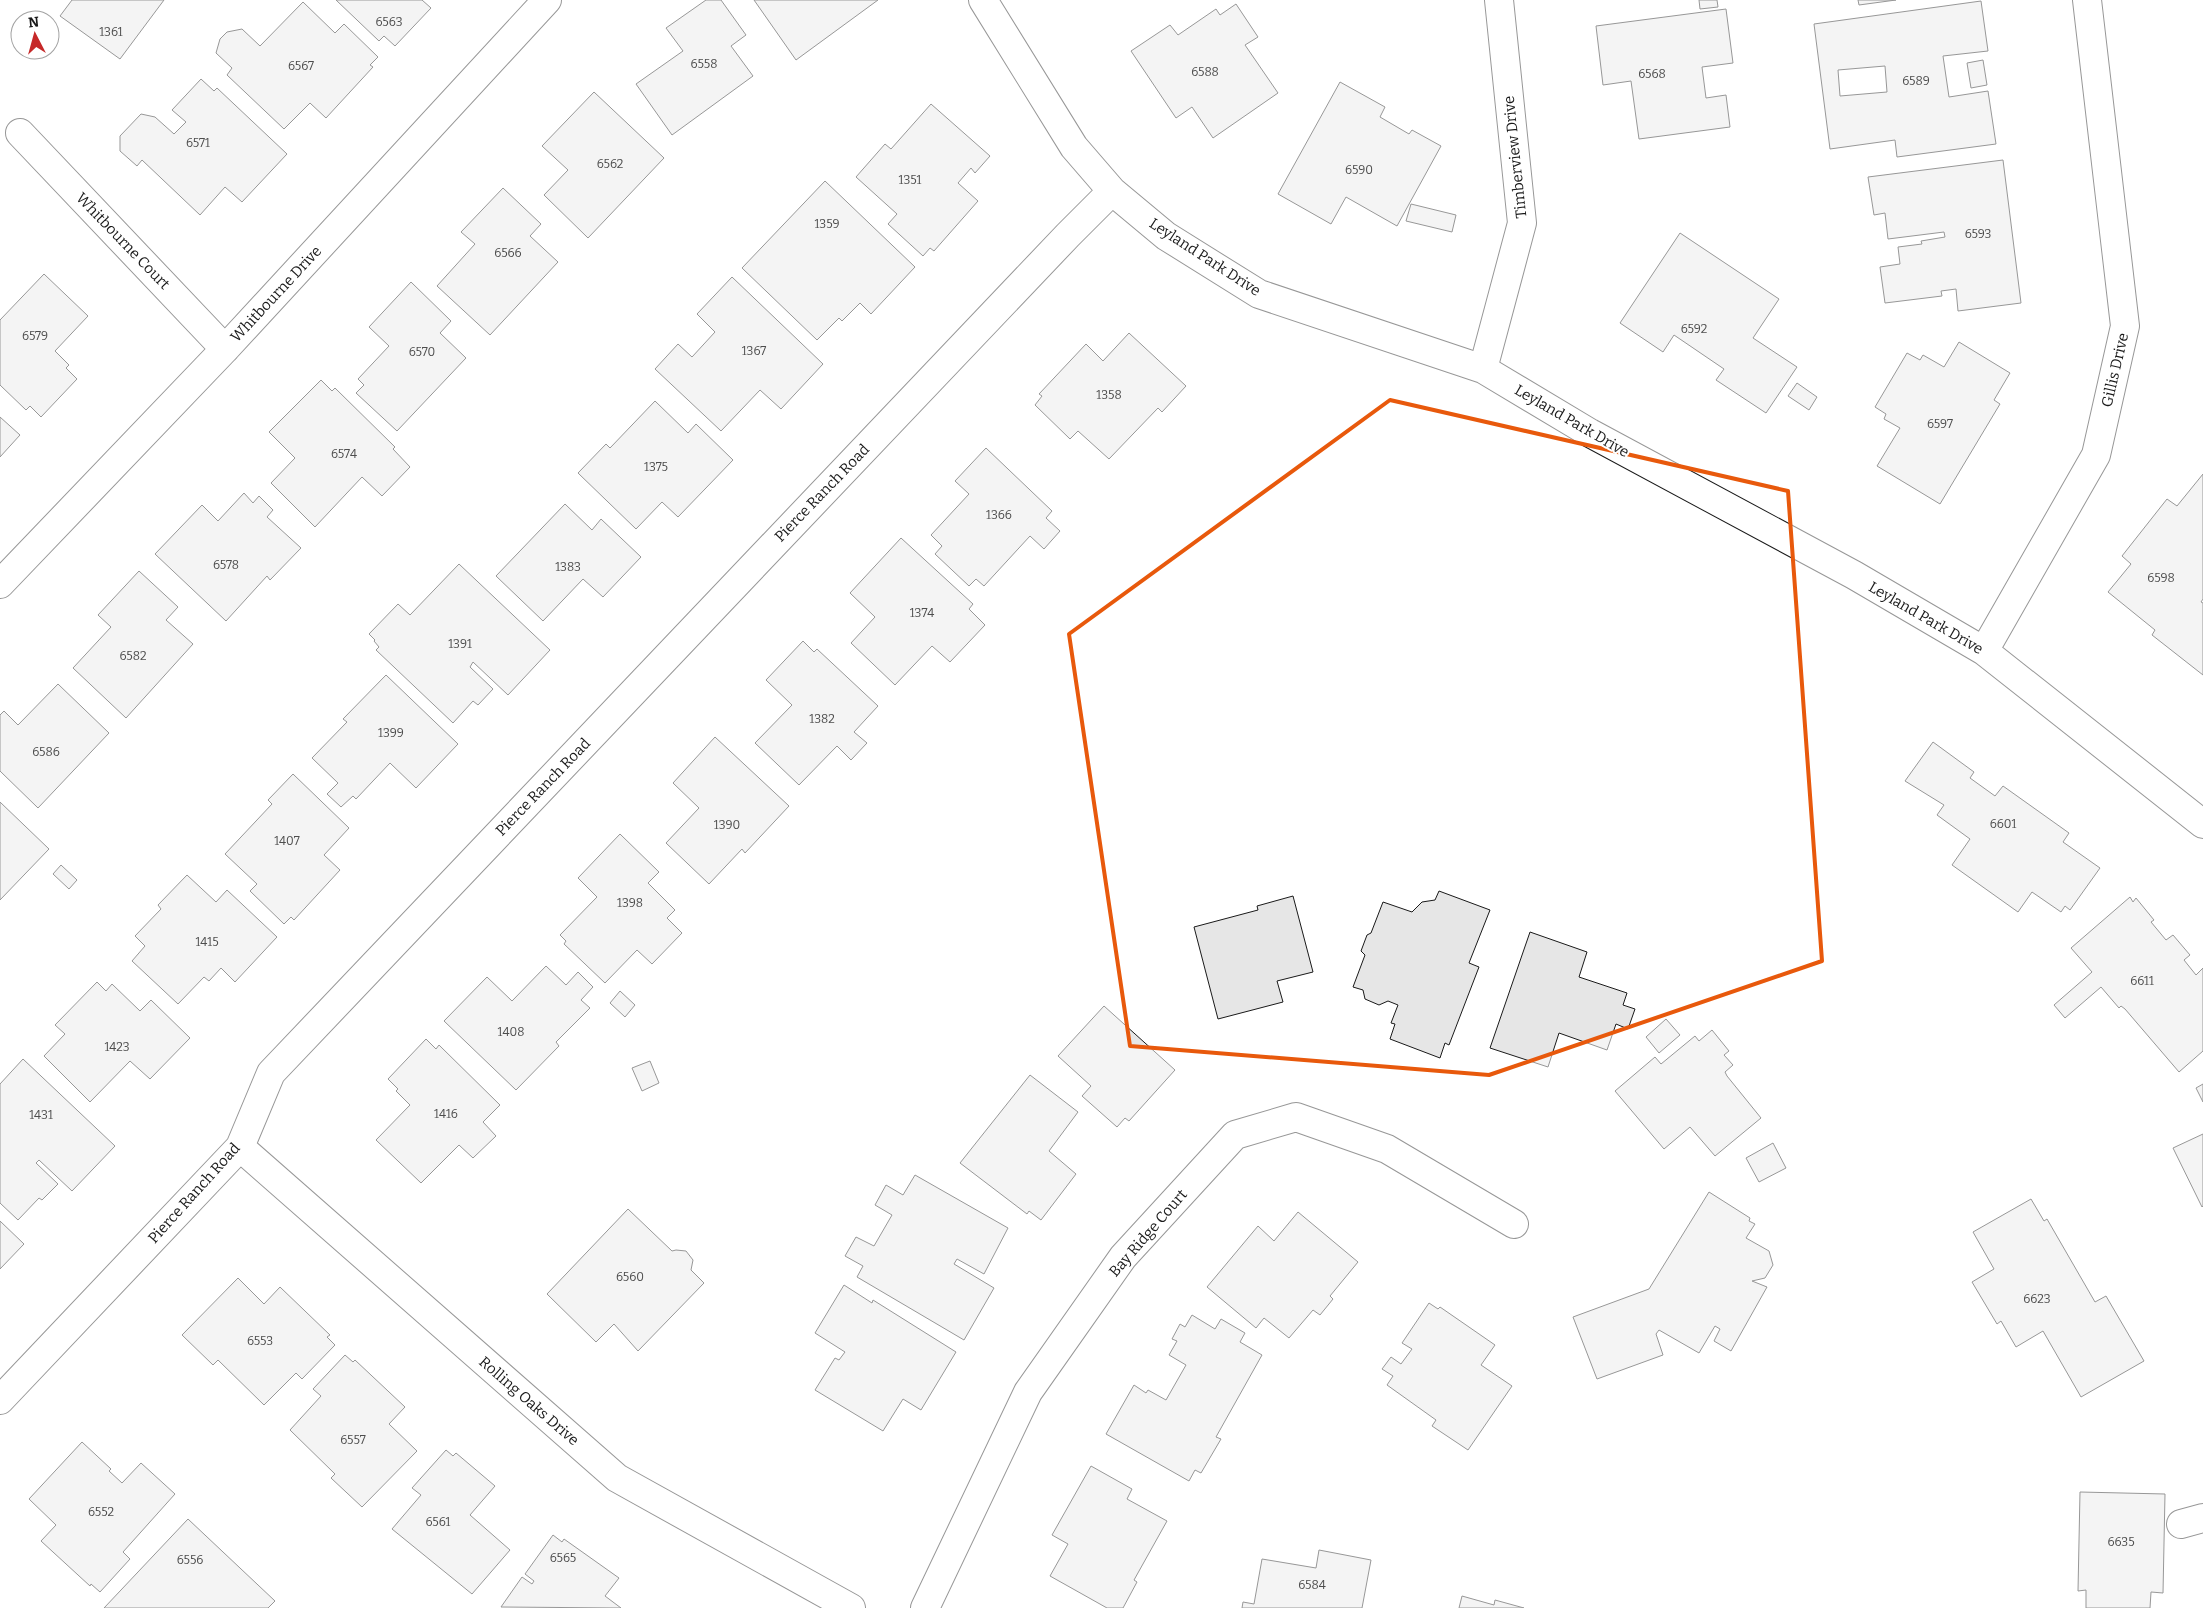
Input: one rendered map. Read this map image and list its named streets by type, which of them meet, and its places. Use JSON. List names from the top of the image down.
{
  "streets": {
    "street": [
      "Timberview Drive",
      "Whitbourne Court",
      "Leyland Park Drive",
      "Whitbourne Drive",
      "Gillis Drive",
      "Pierce Ranch Road",
      "Bay Ridge Court",
      "Rolling Oaks Drive"
    ]
  },
  "crossings": [
    ["Timberview Drive", "Leyland Park Drive"],
    ["Whitbourne Court", "Whitbourne Drive"],
    ["Leyland Park Drive", "Gillis Drive"],
    ["Leyland Park Drive", "Pierce Ranch Road"],
    ["Pierce Ranch Road", "Rolling Oaks Drive"]
  ],
  "house_numbers": [
    "6563",
    "1361",
    "6558",
    "6567",
    "6588",
    "6568",
    "6589",
    "6571",
    "6562",
    "6590",
    "1351",
    "1359",
    "6593",
    "6566",
    "6592",
    "6579",
    "1367",
    "6570",
    "1358",
    "6597",
    "6574",
    "1375",
    "1366",
    "6578",
    "1383",
    "6598",
    "1374",
    "1391",
    "6582",
    "1382",
    "1399",
    "6586",
    "6601",
    "1390",
    "1407",
    "1398",
    "1415",
    "6611",
    "1408",
    "1423",
    "1416",
    "1431",
    "6560",
    "6623",
    "6553",
    "6557",
    "6552",
    "6561",
    "6635",
    "6565",
    "6556",
    "6584"
  ],
  "north": "top"
}
